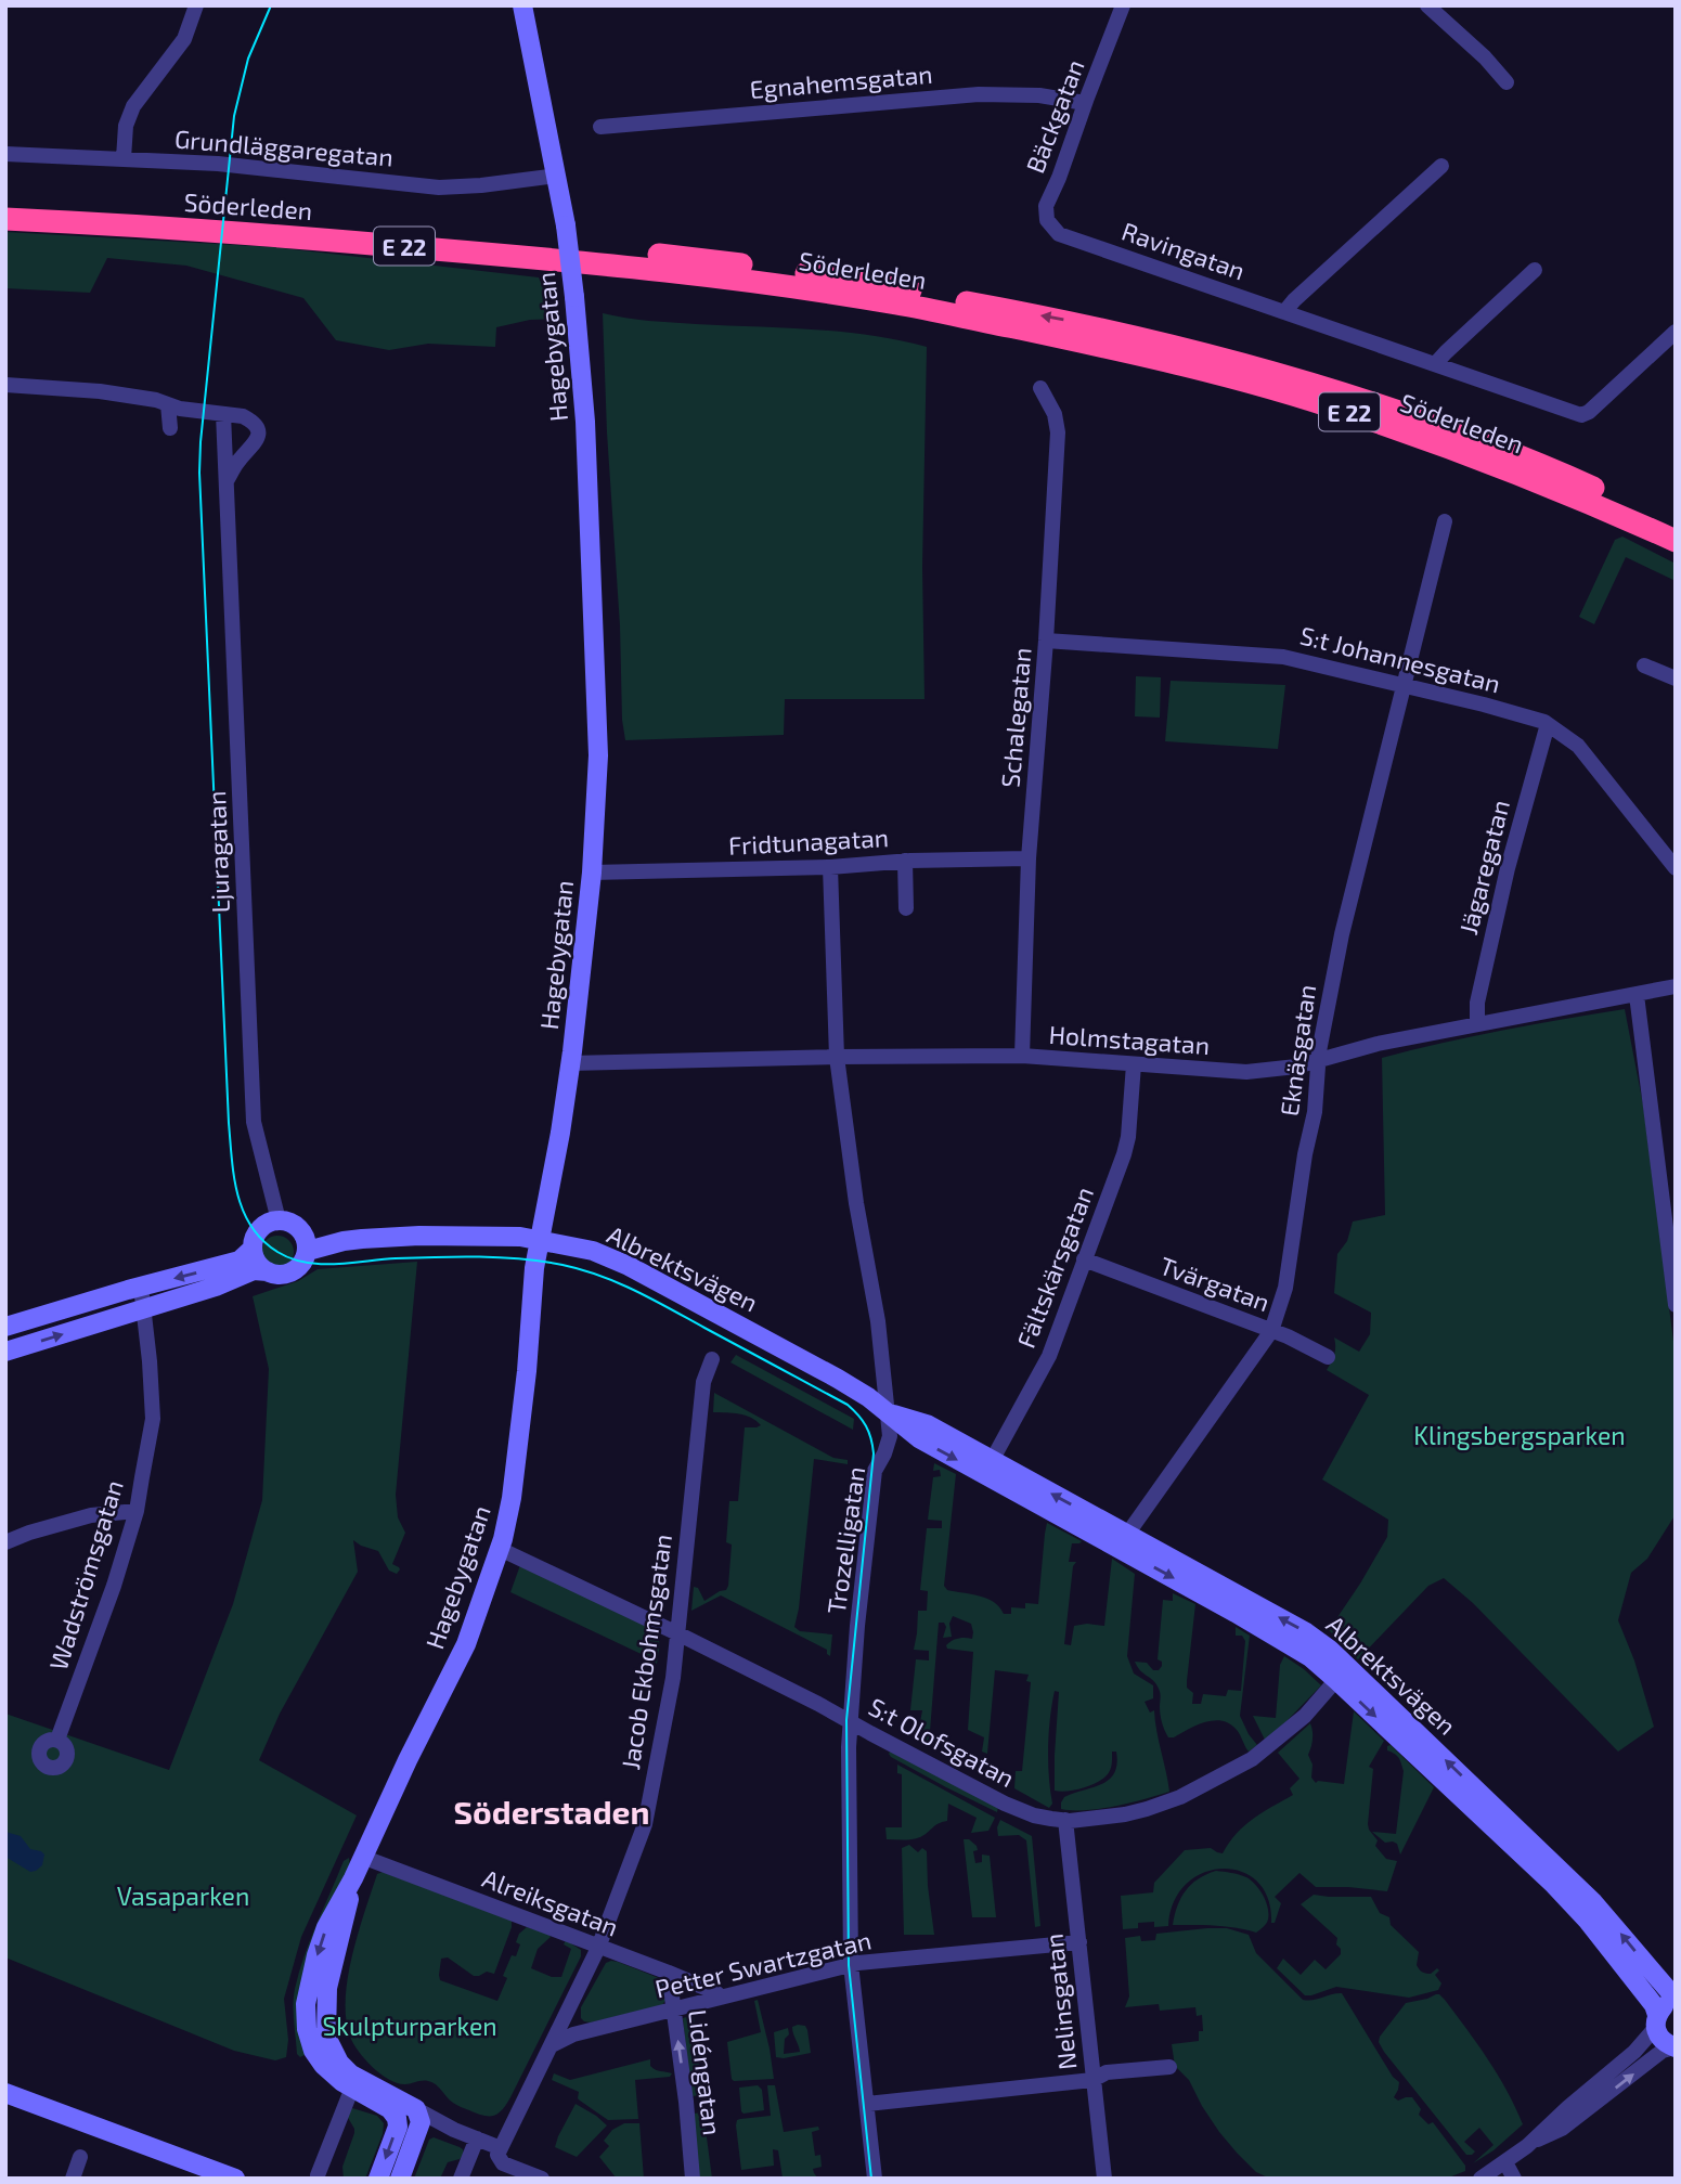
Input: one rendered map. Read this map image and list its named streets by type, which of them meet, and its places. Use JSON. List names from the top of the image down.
{
  "streets": {
    "highway": ["Söderleden", "E 22"],
    "main road": ["Hagebygatan", "Albrektsvägen"],
    "street": [
      "Egnahemsgatan",
      "Bäckgatan",
      "Grundläggaregatan",
      "Ravingatan",
      "S:t Johannesgatan",
      "Schalegatan",
      "Fridtunagatan",
      "Ljuragatan",
      "Jägaregatan",
      "Holmstagatan",
      "Eknäsgatan",
      "Fältskärsgatan",
      "Tvärgatan",
      "Trozelligatan",
      "Wadströmsgatan",
      "Jacob Ekbohmsgatan",
      "S:t Olofsgatan",
      "Alreiksgatan",
      "Petter Swartzgatan",
      "Nelinsgatan",
      "Lidéngatan"
    ]
  },
  "crossings": [
    ["Egnahemsgatan", "Bäckgatan"],
    ["Bäckgatan", "Ravingatan"],
    ["Grundläggaregatan", "Hagebygatan"],
    ["Hagebygatan", "Fridtunagatan"],
    ["Hagebygatan", "Holmstagatan"],
    ["Hagebygatan", "Albrektsvägen"],
    ["Hagebygatan", "S:t Olofsgatan"],
    ["Hagebygatan", "Alreiksgatan"],
    ["S:t Johannesgatan", "Schalegatan"],
    ["S:t Johannesgatan", "Jägaregatan"],
    ["S:t Johannesgatan", "Eknäsgatan"],
    ["Schalegatan", "Fridtunagatan"],
    ["Schalegatan", "Holmstagatan"],
    ["Fridtunagatan", "Trozelligatan"],
    ["Ljuragatan", "Albrektsvägen"],
    ["Jägaregatan", "Holmstagatan"],
    ["Holmstagatan", "Eknäsgatan"],
    ["Holmstagatan", "Fältskärsgatan"],
    ["Holmstagatan", "Trozelligatan"],
    ["Eknäsgatan", "Albrektsvägen"],
    ["Eknäsgatan", "Tvärgatan"],
    ["Fältskärsgatan", "Albrektsvägen"],
    ["Fältskärsgatan", "Tvärgatan"],
    ["Albrektsvägen", "Trozelligatan"],
    ["Albrektsvägen", "S:t Olofsgatan"],
    ["Trozelligatan", "S:t Olofsgatan"],
    ["Trozelligatan", "Petter Swartzgatan"],
    ["Jacob Ekbohmsgatan", "S:t Olofsgatan"],
    ["Jacob Ekbohmsgatan", "Alreiksgatan"],
    ["Jacob Ekbohmsgatan", "Petter Swartzgatan"],
    ["S:t Olofsgatan", "Nelinsgatan"],
    ["Alreiksgatan", "Petter Swartzgatan"],
    ["Alreiksgatan", "Lidéngatan"],
    ["Petter Swartzgatan", "Nelinsgatan"],
    ["Petter Swartzgatan", "Lidéngatan"]
  ],
  "one_way": ["Lidéngatan"],
  "districts": ["Söderstaden"],
  "parks": ["Klingsbergsparken", "Vasaparken", "Skulpturparken"]
}
